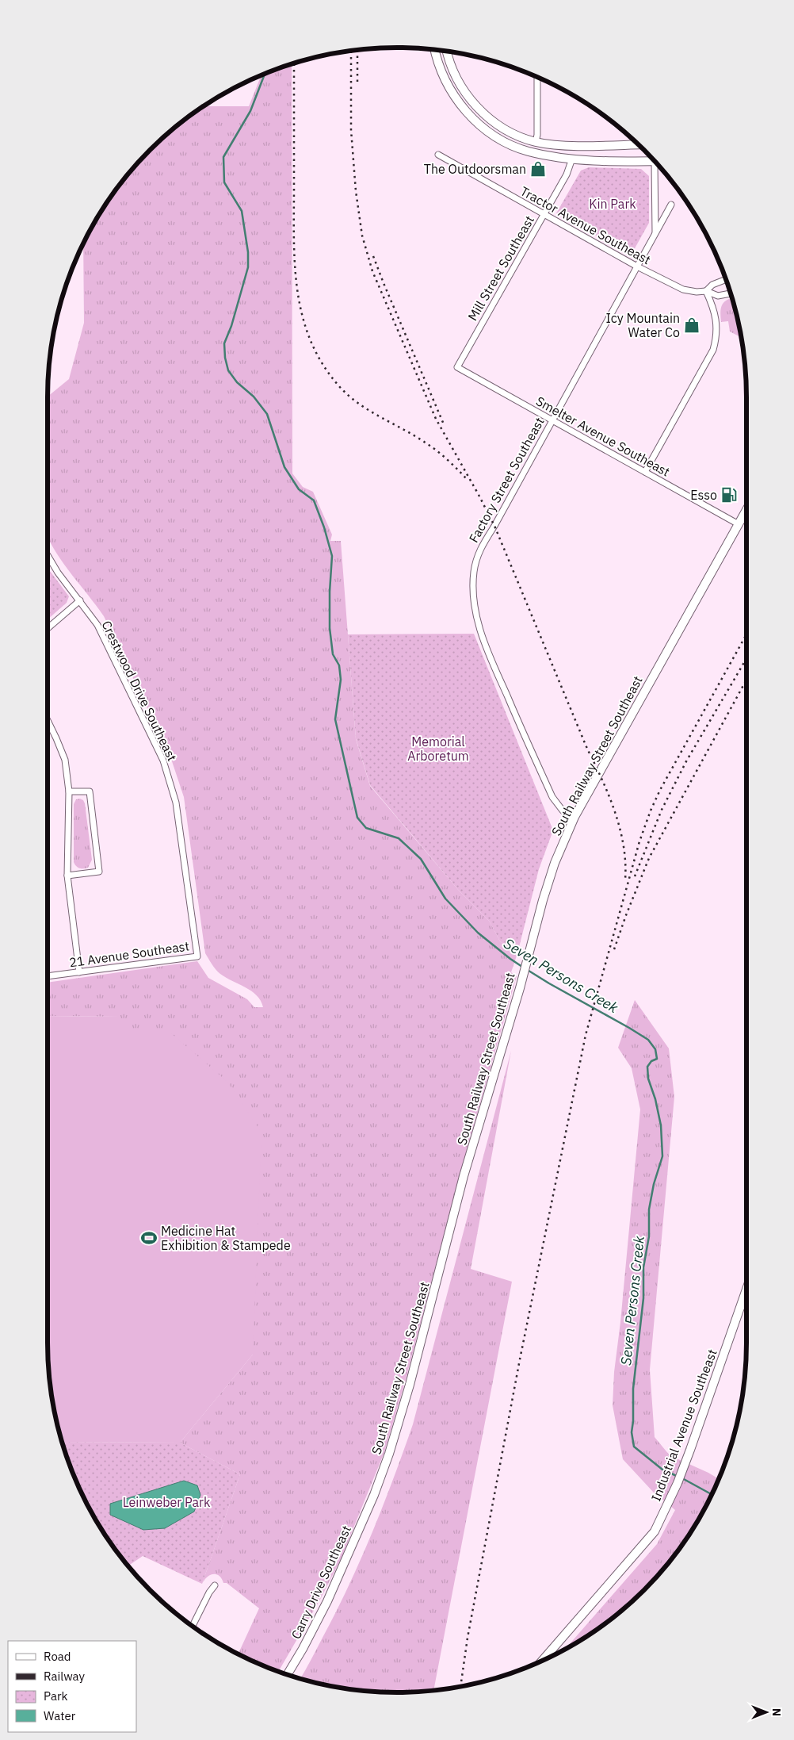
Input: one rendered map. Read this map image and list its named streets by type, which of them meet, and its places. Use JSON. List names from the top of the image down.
{
  "streets": {
    "street": [
      "Tractor Avenue Southeast",
      "Mill Street Southeast",
      "Smelter Avenue Southeast",
      "Factory Street Southeast",
      "Crestwood Drive Southeast",
      "South Railway Street Southeast",
      "21 Avenue Southeast",
      "Industrial Avenue Southeast",
      "Carry Drive Southeast"
    ]
  },
  "crossings": [
    ["Tractor Avenue Southeast", "Mill Street Southeast"],
    ["Tractor Avenue Southeast", "Factory Street Southeast"],
    ["Mill Street Southeast", "Smelter Avenue Southeast"],
    ["Smelter Avenue Southeast", "Factory Street Southeast"],
    ["Smelter Avenue Southeast", "South Railway Street Southeast"],
    ["Factory Street Southeast", "South Railway Street Southeast"],
    ["Crestwood Drive Southeast", "21 Avenue Southeast"],
    ["South Railway Street Southeast", "Carry Drive Southeast"]
  ],
  "water": ["Seven Persons Creek"],
  "parks": ["Kin Park", "Memorial Arboretum", "Leinweber Park"],
  "places": {
    "shop": ["The Outdoorsman", "Icy Mountain Water Co"],
    "fuel station": ["Esso"],
    "sports": ["Medicine Hat Exhibition & Stampede"]
  },
  "legend": [
    "Road",
    "Railway",
    "Park",
    "Water"
  ],
  "north": "right"
}
